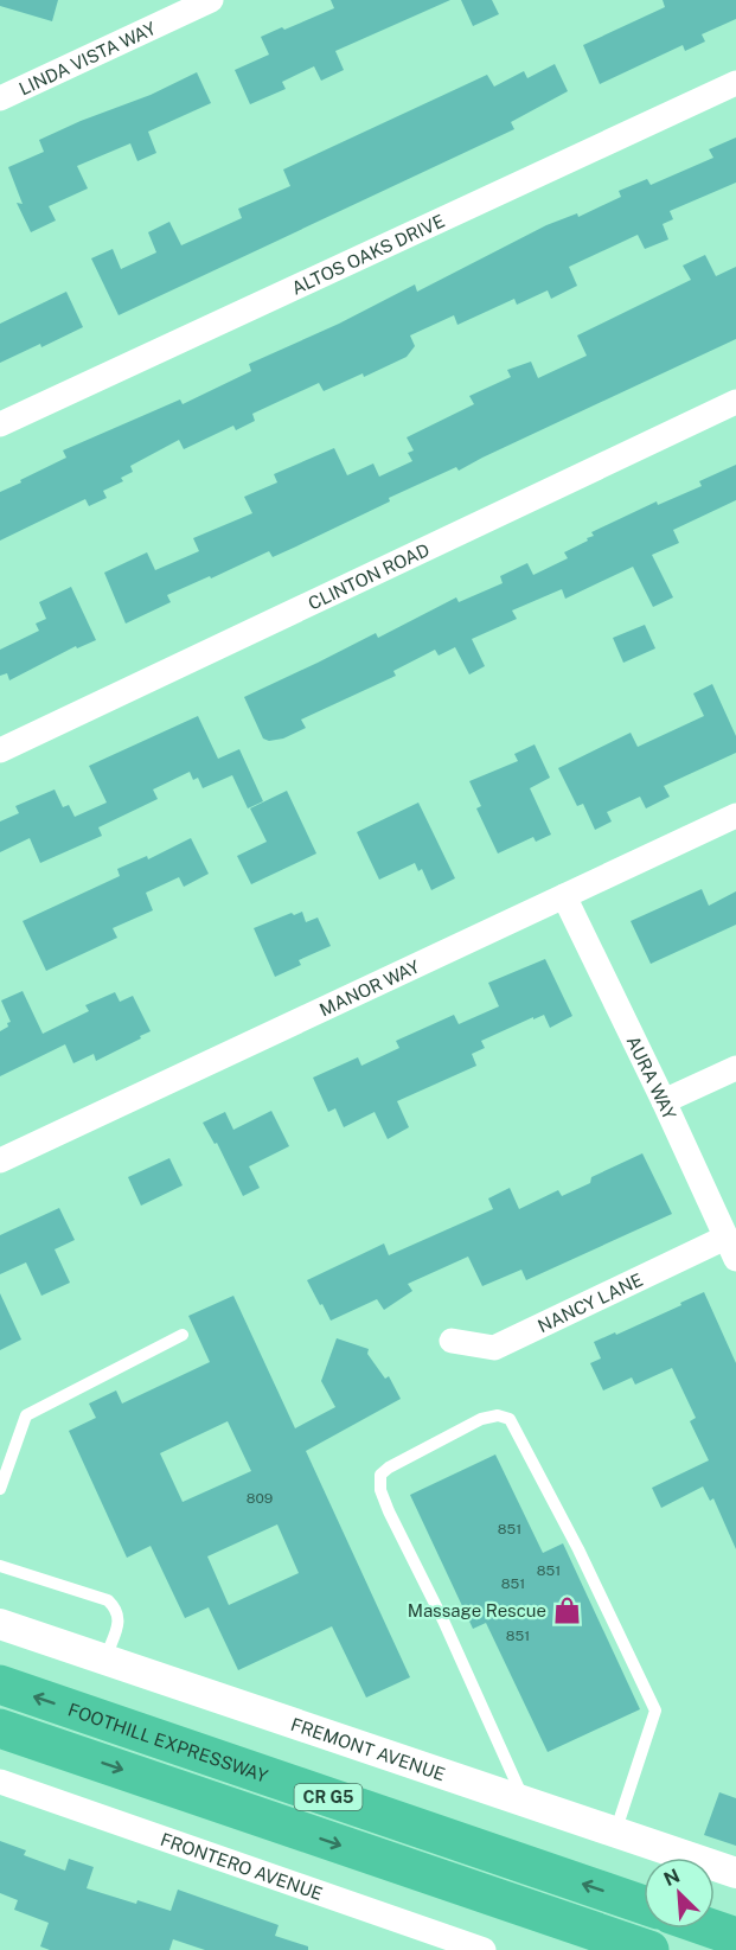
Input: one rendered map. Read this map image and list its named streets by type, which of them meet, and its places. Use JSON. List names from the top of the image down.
{
  "streets": {
    "highway": ["FOOTHILL EXPRESSWAY", "CR G5"],
    "street": [
      "LINDA VISTA WAY",
      "ALTOS OAKS DRIVE",
      "CLINTON ROAD",
      "MANOR WAY",
      "AURA WAY",
      "NANCY LANE",
      "FREMONT AVENUE",
      "FRONTERO AVENUE"
    ]
  },
  "crossings": [
    ["MANOR WAY", "AURA WAY"],
    ["AURA WAY", "NANCY LANE"]
  ],
  "places": {
    "shop": ["Massage Rescue"]
  },
  "house_numbers": [
    "809",
    "851",
    "851",
    "851",
    "851"
  ],
  "north": "top left"
}
